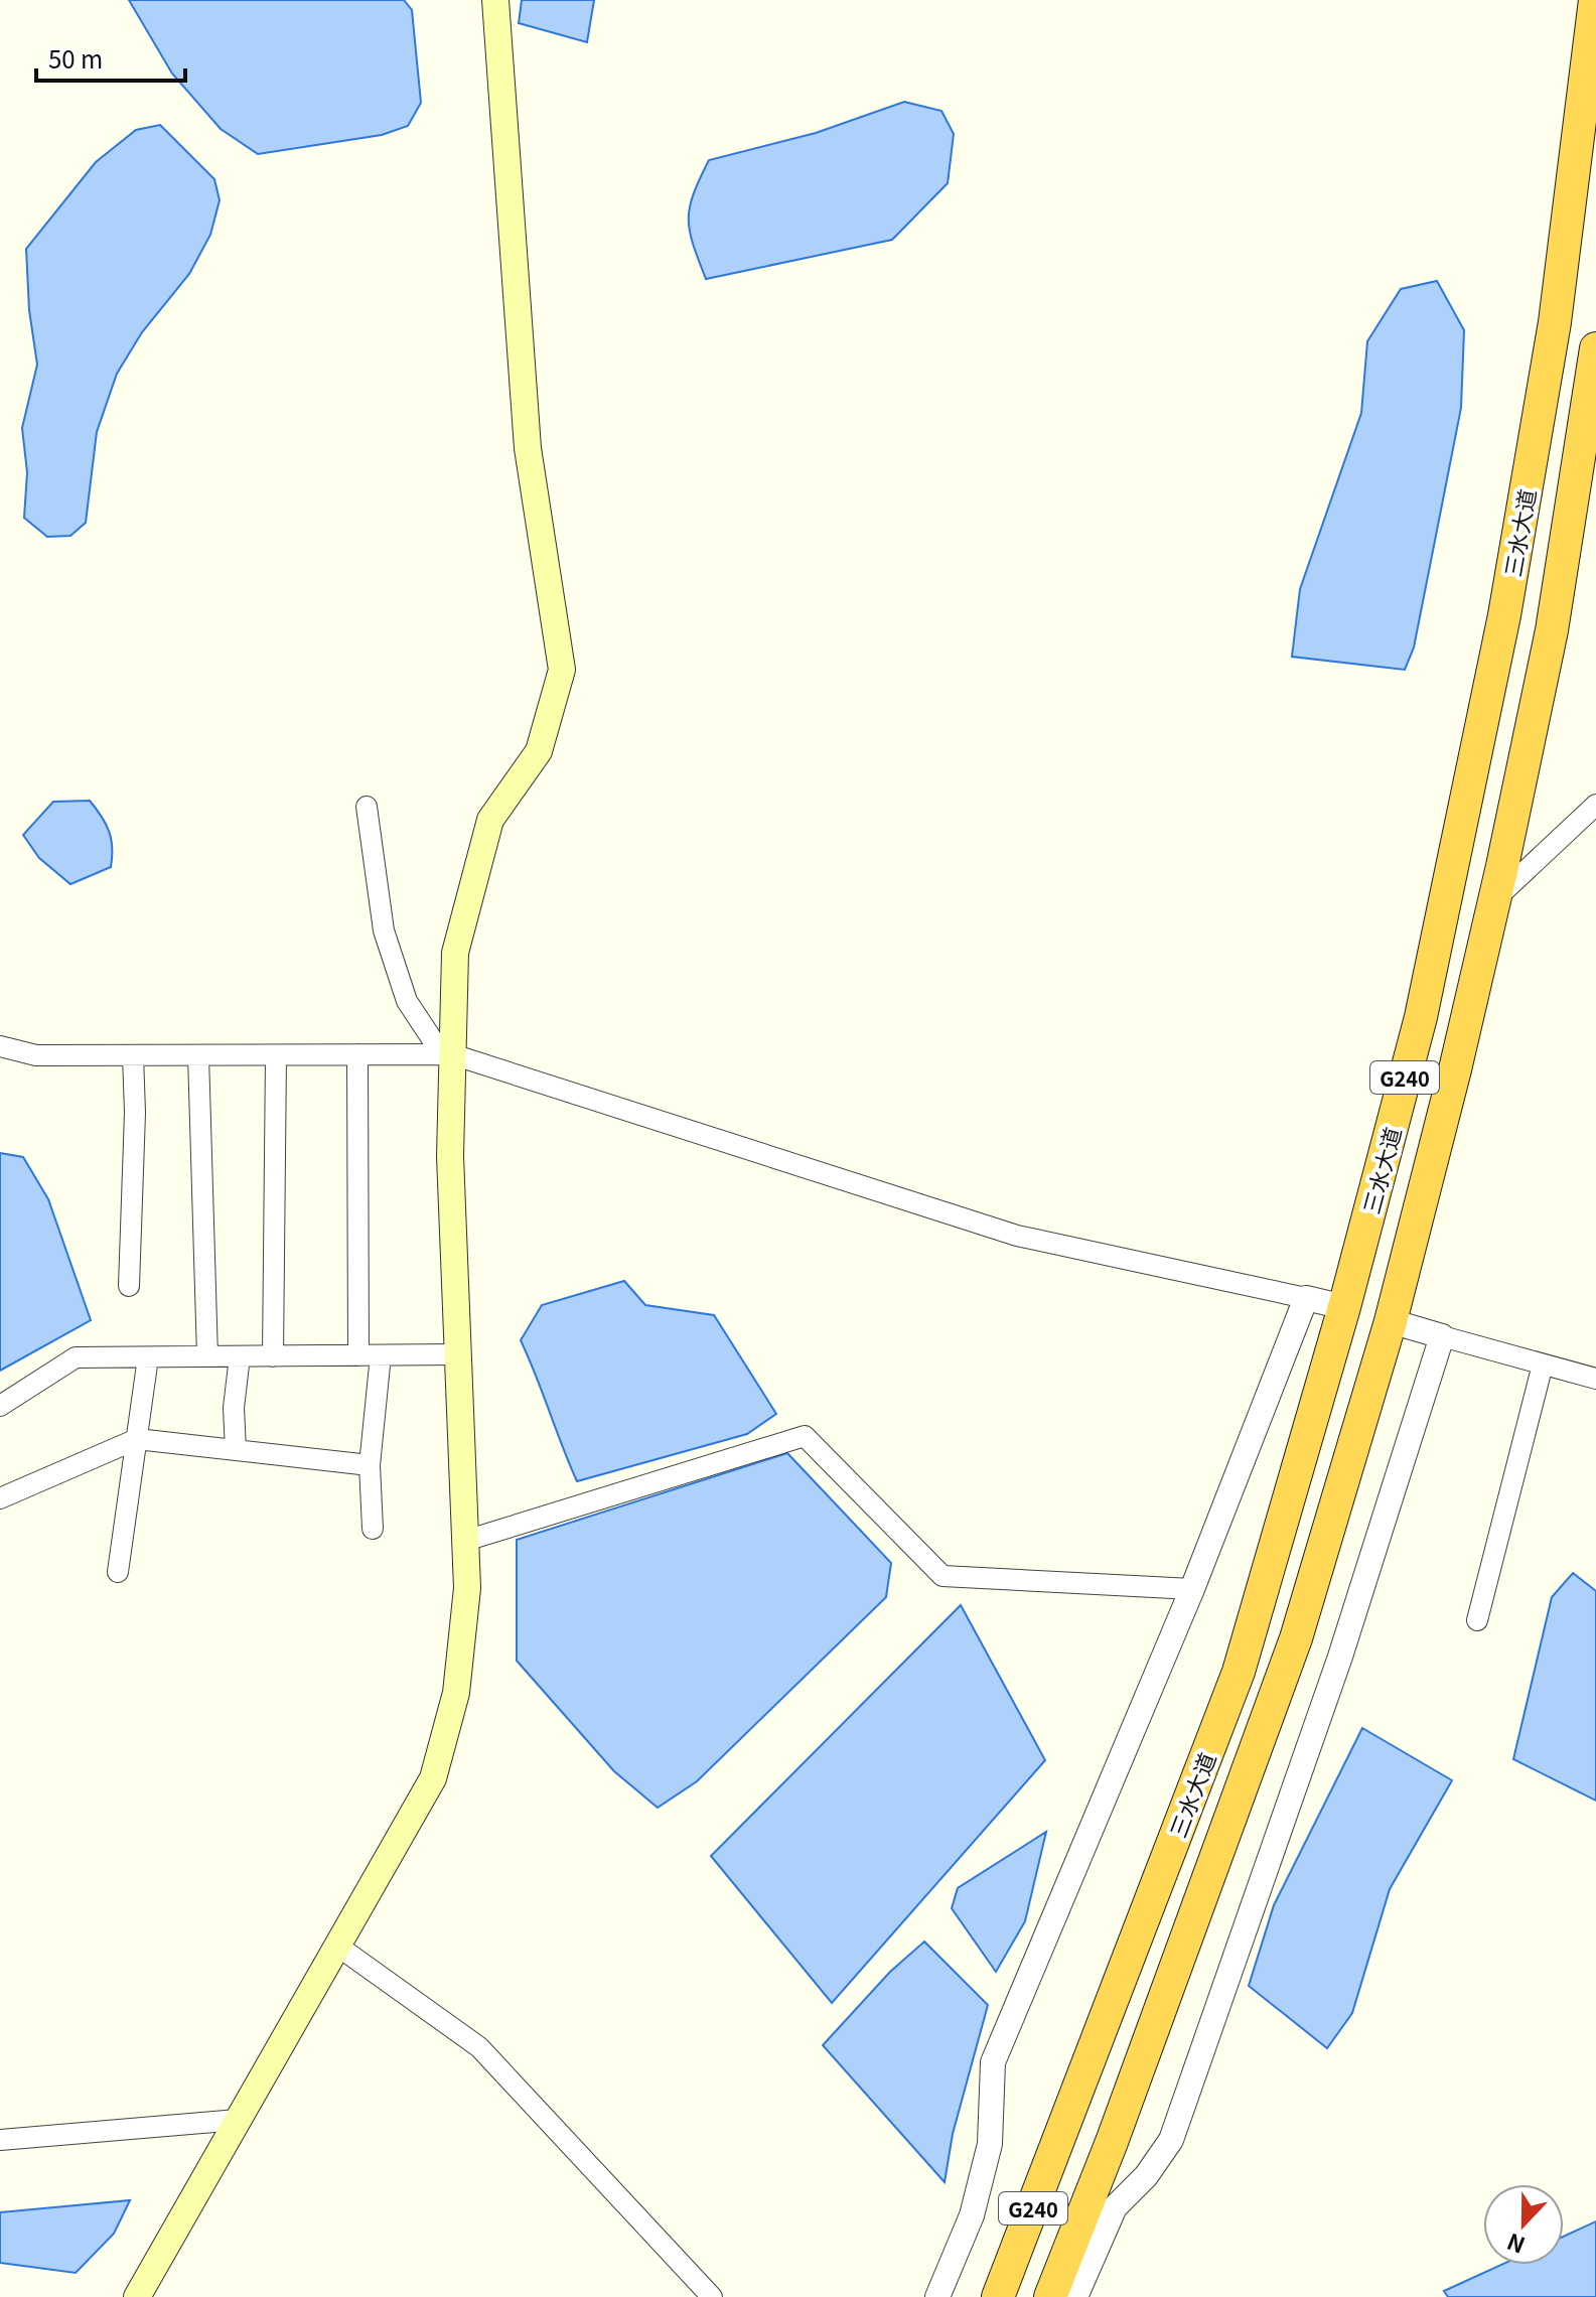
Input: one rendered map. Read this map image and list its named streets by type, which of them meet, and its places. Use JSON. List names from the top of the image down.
{
  "streets": {
    "highway": ["三水大道", "G240"]
  },
  "scale_bar": "50 m",
  "north": "bottom"
}
